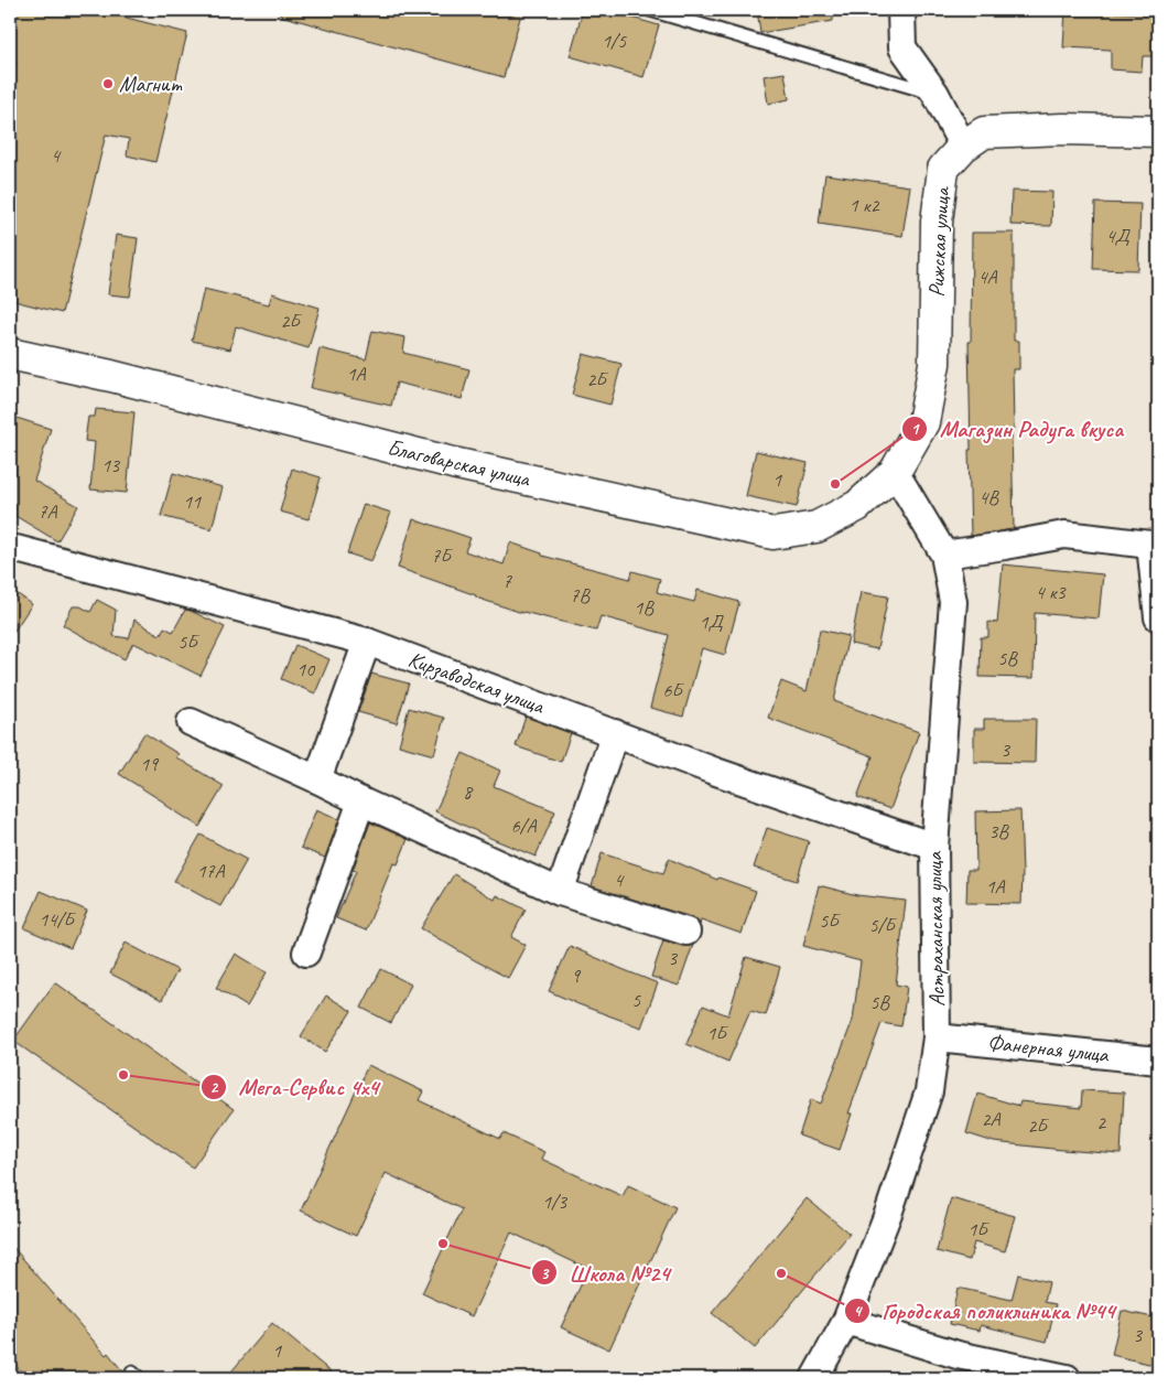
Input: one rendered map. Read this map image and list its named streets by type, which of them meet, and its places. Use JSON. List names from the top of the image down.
{
  "streets": {
    "street": [
      "Рижская улица",
      "Благоварская улица",
      "Кирзаводская улица",
      "Астраханская улица",
      "Фанерная улица"
    ]
  },
  "crossings": [
    ["Рижская улица", "Благоварская улица"],
    ["Рижская улица", "Астраханская улица"],
    ["Благоварская улица", "Астраханская улица"],
    ["Кирзаводская улица", "Астраханская улица"],
    ["Астраханская улица", "Фанерная улица"]
  ],
  "places": [
    "Магнит",
    "Магазин Радуга вкуса",
    "Мега-Сервис 4х4",
    "Школа №24",
    "Городская поликлиника №44"
  ],
  "house_numbers": [
    "1/5",
    "4",
    "1 к2",
    "4Д",
    "4А",
    "2Б",
    "1А",
    "2Б",
    "13",
    "1",
    "4В",
    "11",
    "7А",
    "7Б",
    "7",
    "4 к3",
    "7В",
    "1В",
    "1Д",
    "5Б",
    "5В",
    "10",
    "6Б",
    "3",
    "19",
    "8",
    "6/А",
    "3В",
    "17А",
    "4",
    "1А",
    "14/Б",
    "5Б",
    "5/Б",
    "3",
    "9",
    "5",
    "5В",
    "1Б",
    "2А",
    "2",
    "2Б",
    "1/3",
    "1Б",
    "3",
    "1"
  ]
}
